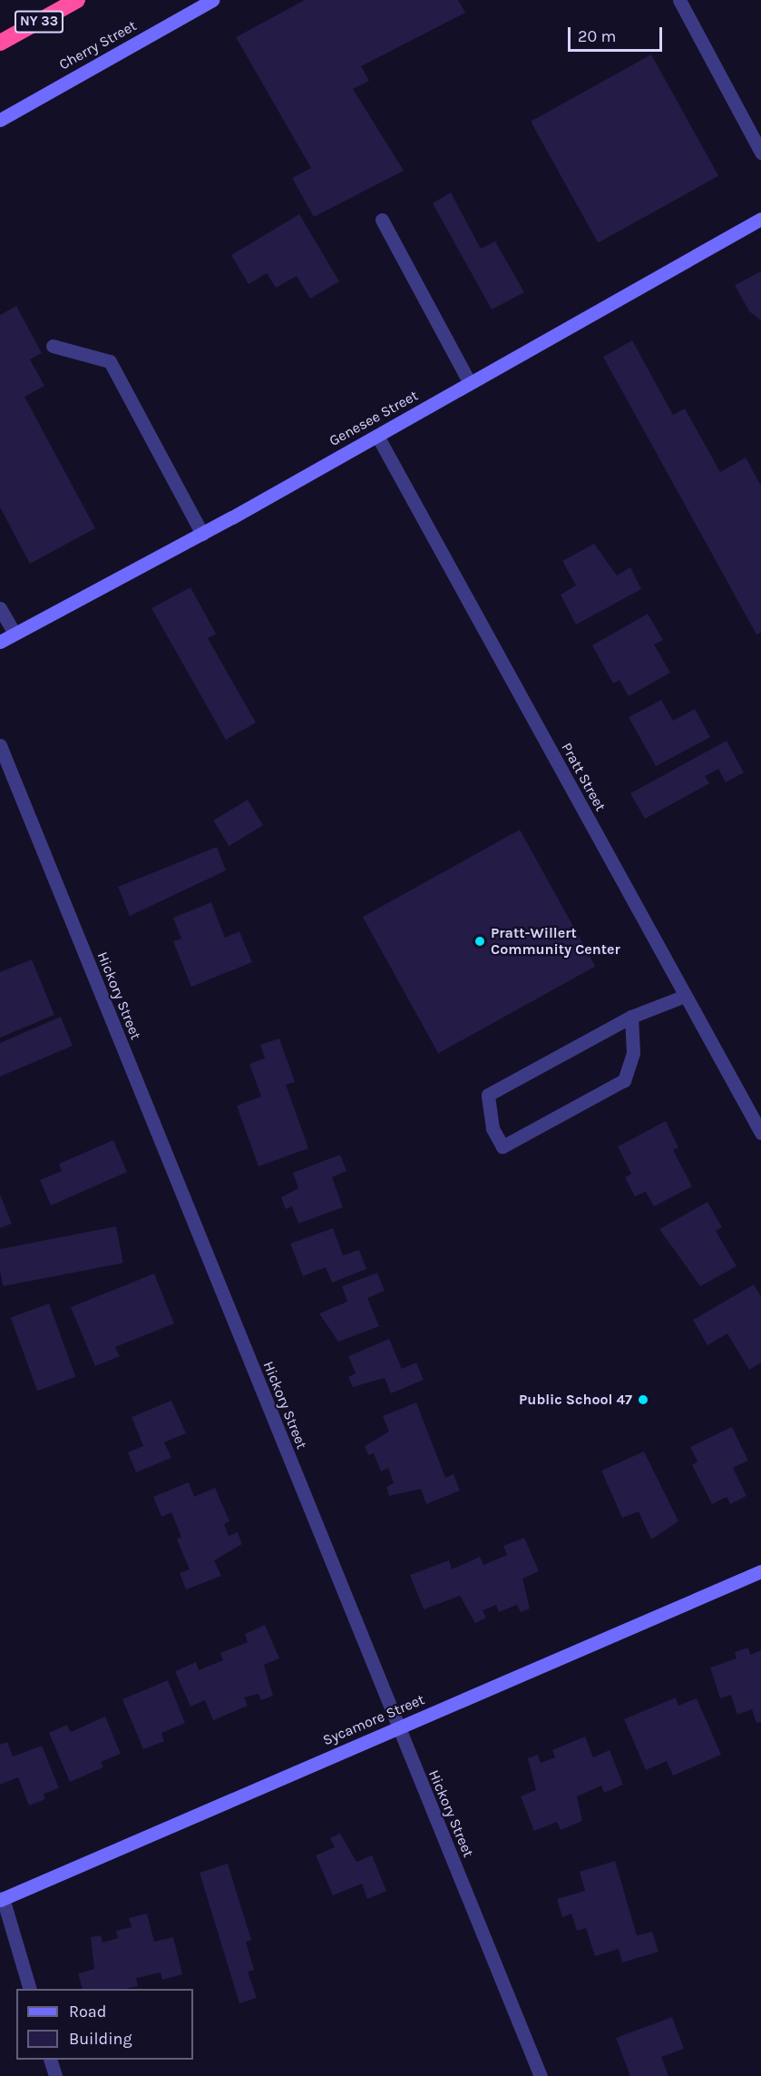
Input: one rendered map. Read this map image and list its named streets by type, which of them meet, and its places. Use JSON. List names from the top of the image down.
{
  "streets": {
    "highway": ["NY 33"],
    "street": [
      "Cherry Street",
      "Genesee Street",
      "Pratt Street",
      "Hickory Street",
      "Sycamore Street"
    ]
  },
  "crossings": [
    ["Genesee Street", "Pratt Street"],
    ["Hickory Street", "Sycamore Street"]
  ],
  "places": ["Pratt-Willert Community Center", "Public School 47"],
  "legend": ["Road", "Building"],
  "scale_bar": "20 m"
}
